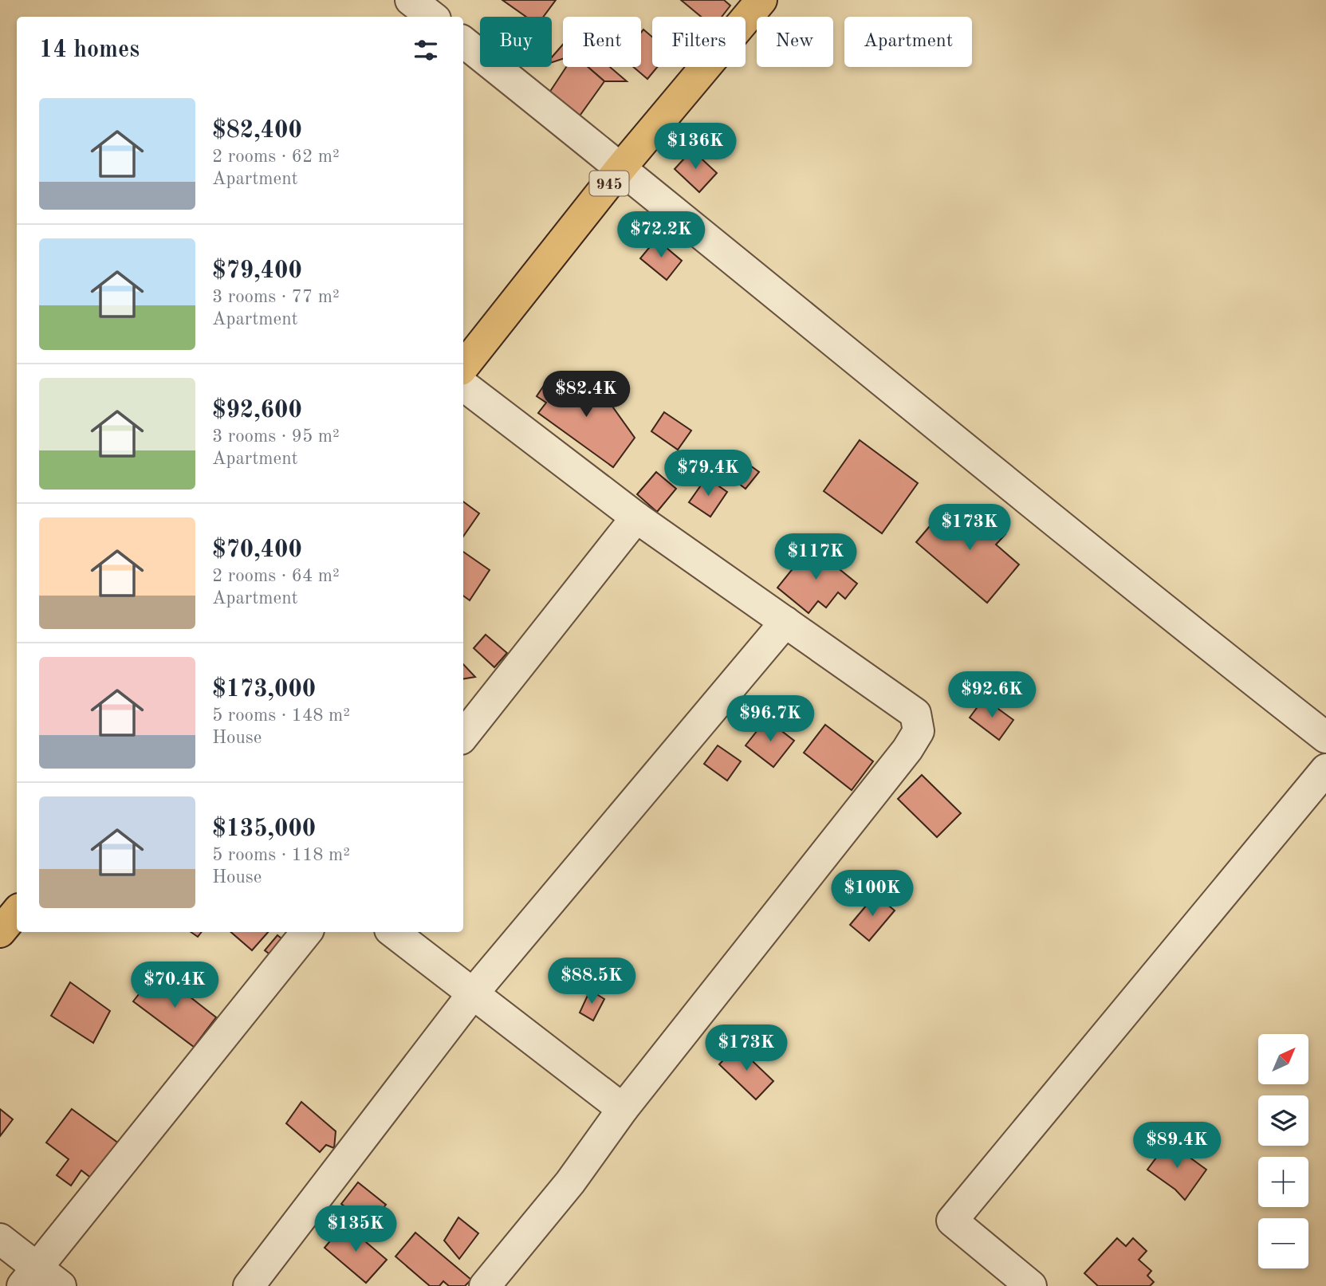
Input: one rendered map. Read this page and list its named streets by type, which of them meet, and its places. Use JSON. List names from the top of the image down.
{
  "streets": {
    "main road": ["945"]
  },
  "north": "top right",
  "page": {
    "chip": [
      "Buy",
      "Rent",
      "Filters",
      "New",
      "Apartment"
    ],
    "heading": "14 homes",
    "list": [
      {
        "name": "$82,400",
        "note": "2 rooms · 62 m² · Apartment"
      },
      {
        "name": "$79,400",
        "note": "3 rooms · 77 m² · Apartment"
      },
      {
        "name": "$92,600",
        "note": "3 rooms · 95 m² · Apartment"
      },
      {
        "name": "$70,400",
        "note": "2 rooms · 64 m² · Apartment"
      },
      {
        "name": "$173,000",
        "note": "5 rooms · 148 m² · House"
      },
      {
        "name": "$135,000",
        "note": "5 rooms · 118 m² · House"
      }
    ],
    "price": [
      "$136K",
      "$72.2K",
      "$82.4K",
      "$79.4K",
      "$173K",
      "$117K",
      "$92.6K",
      "$96.7K",
      "$100K",
      "$88.5K",
      "$70.4K",
      "$173K",
      "$89.4K",
      "$135K"
    ],
    "map_buttons": ["+", "−"]
  }
}
